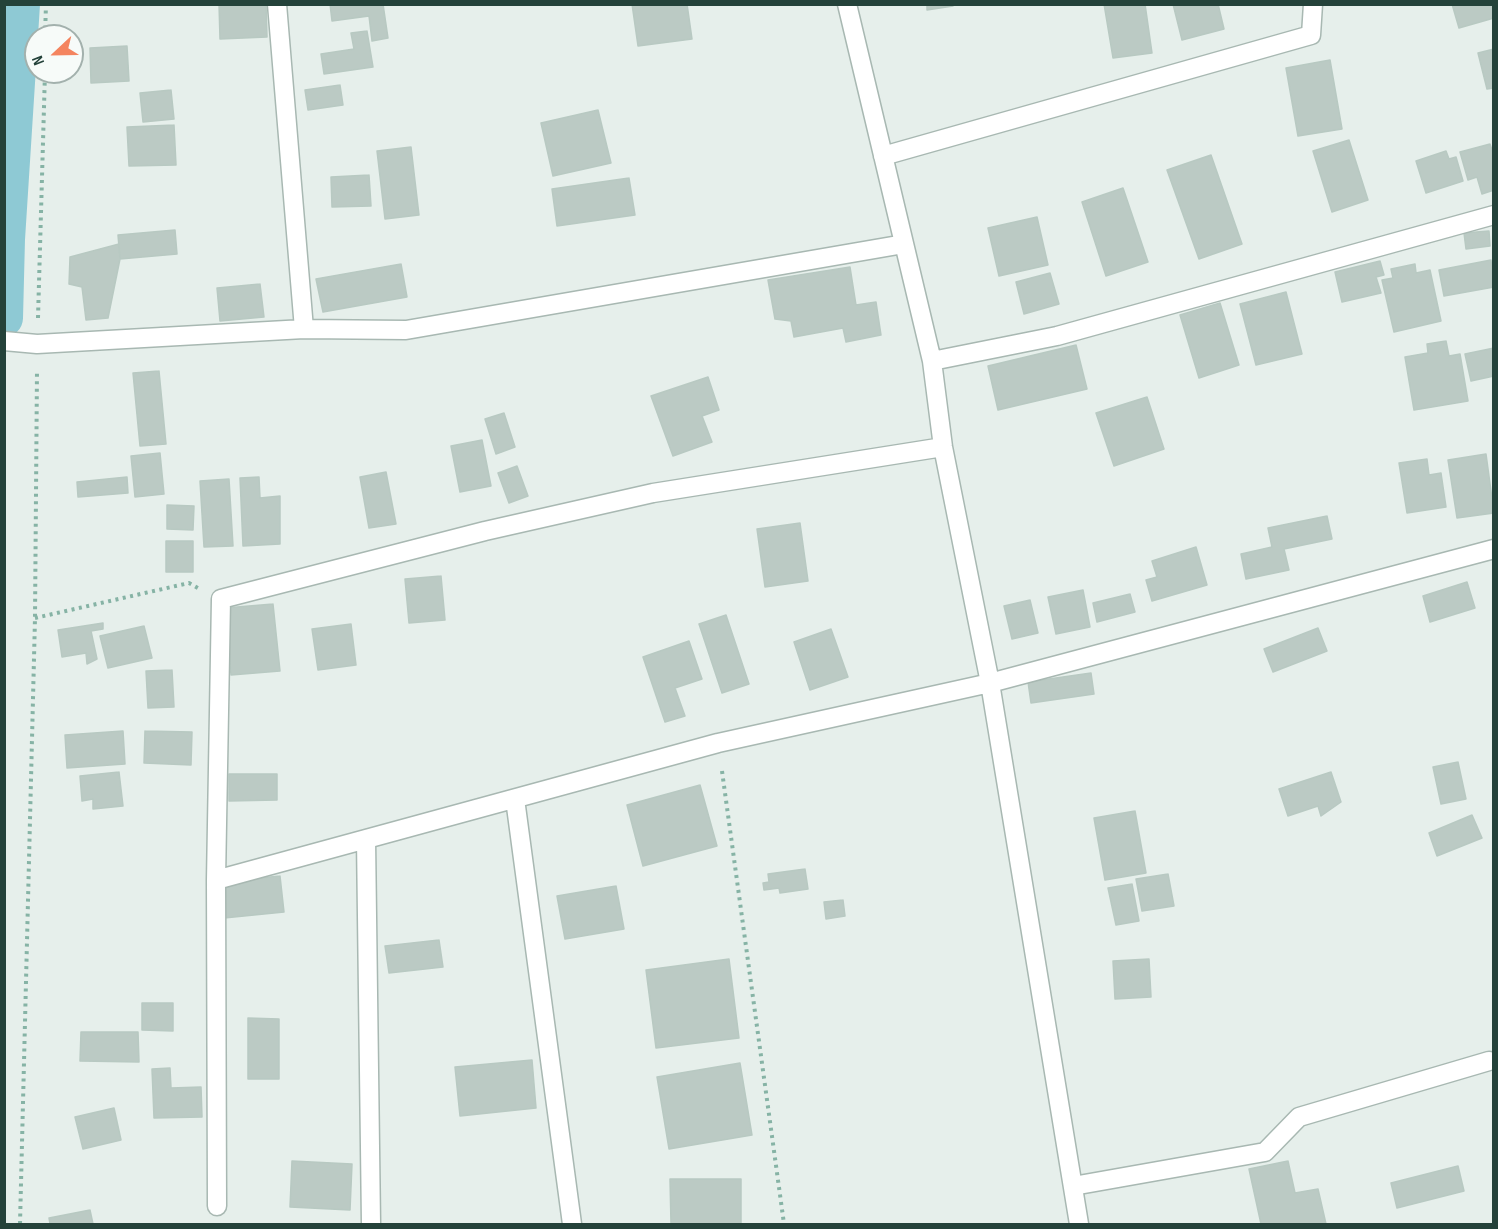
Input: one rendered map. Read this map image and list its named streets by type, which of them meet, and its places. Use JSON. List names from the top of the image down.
{
  "north": "left"
}
